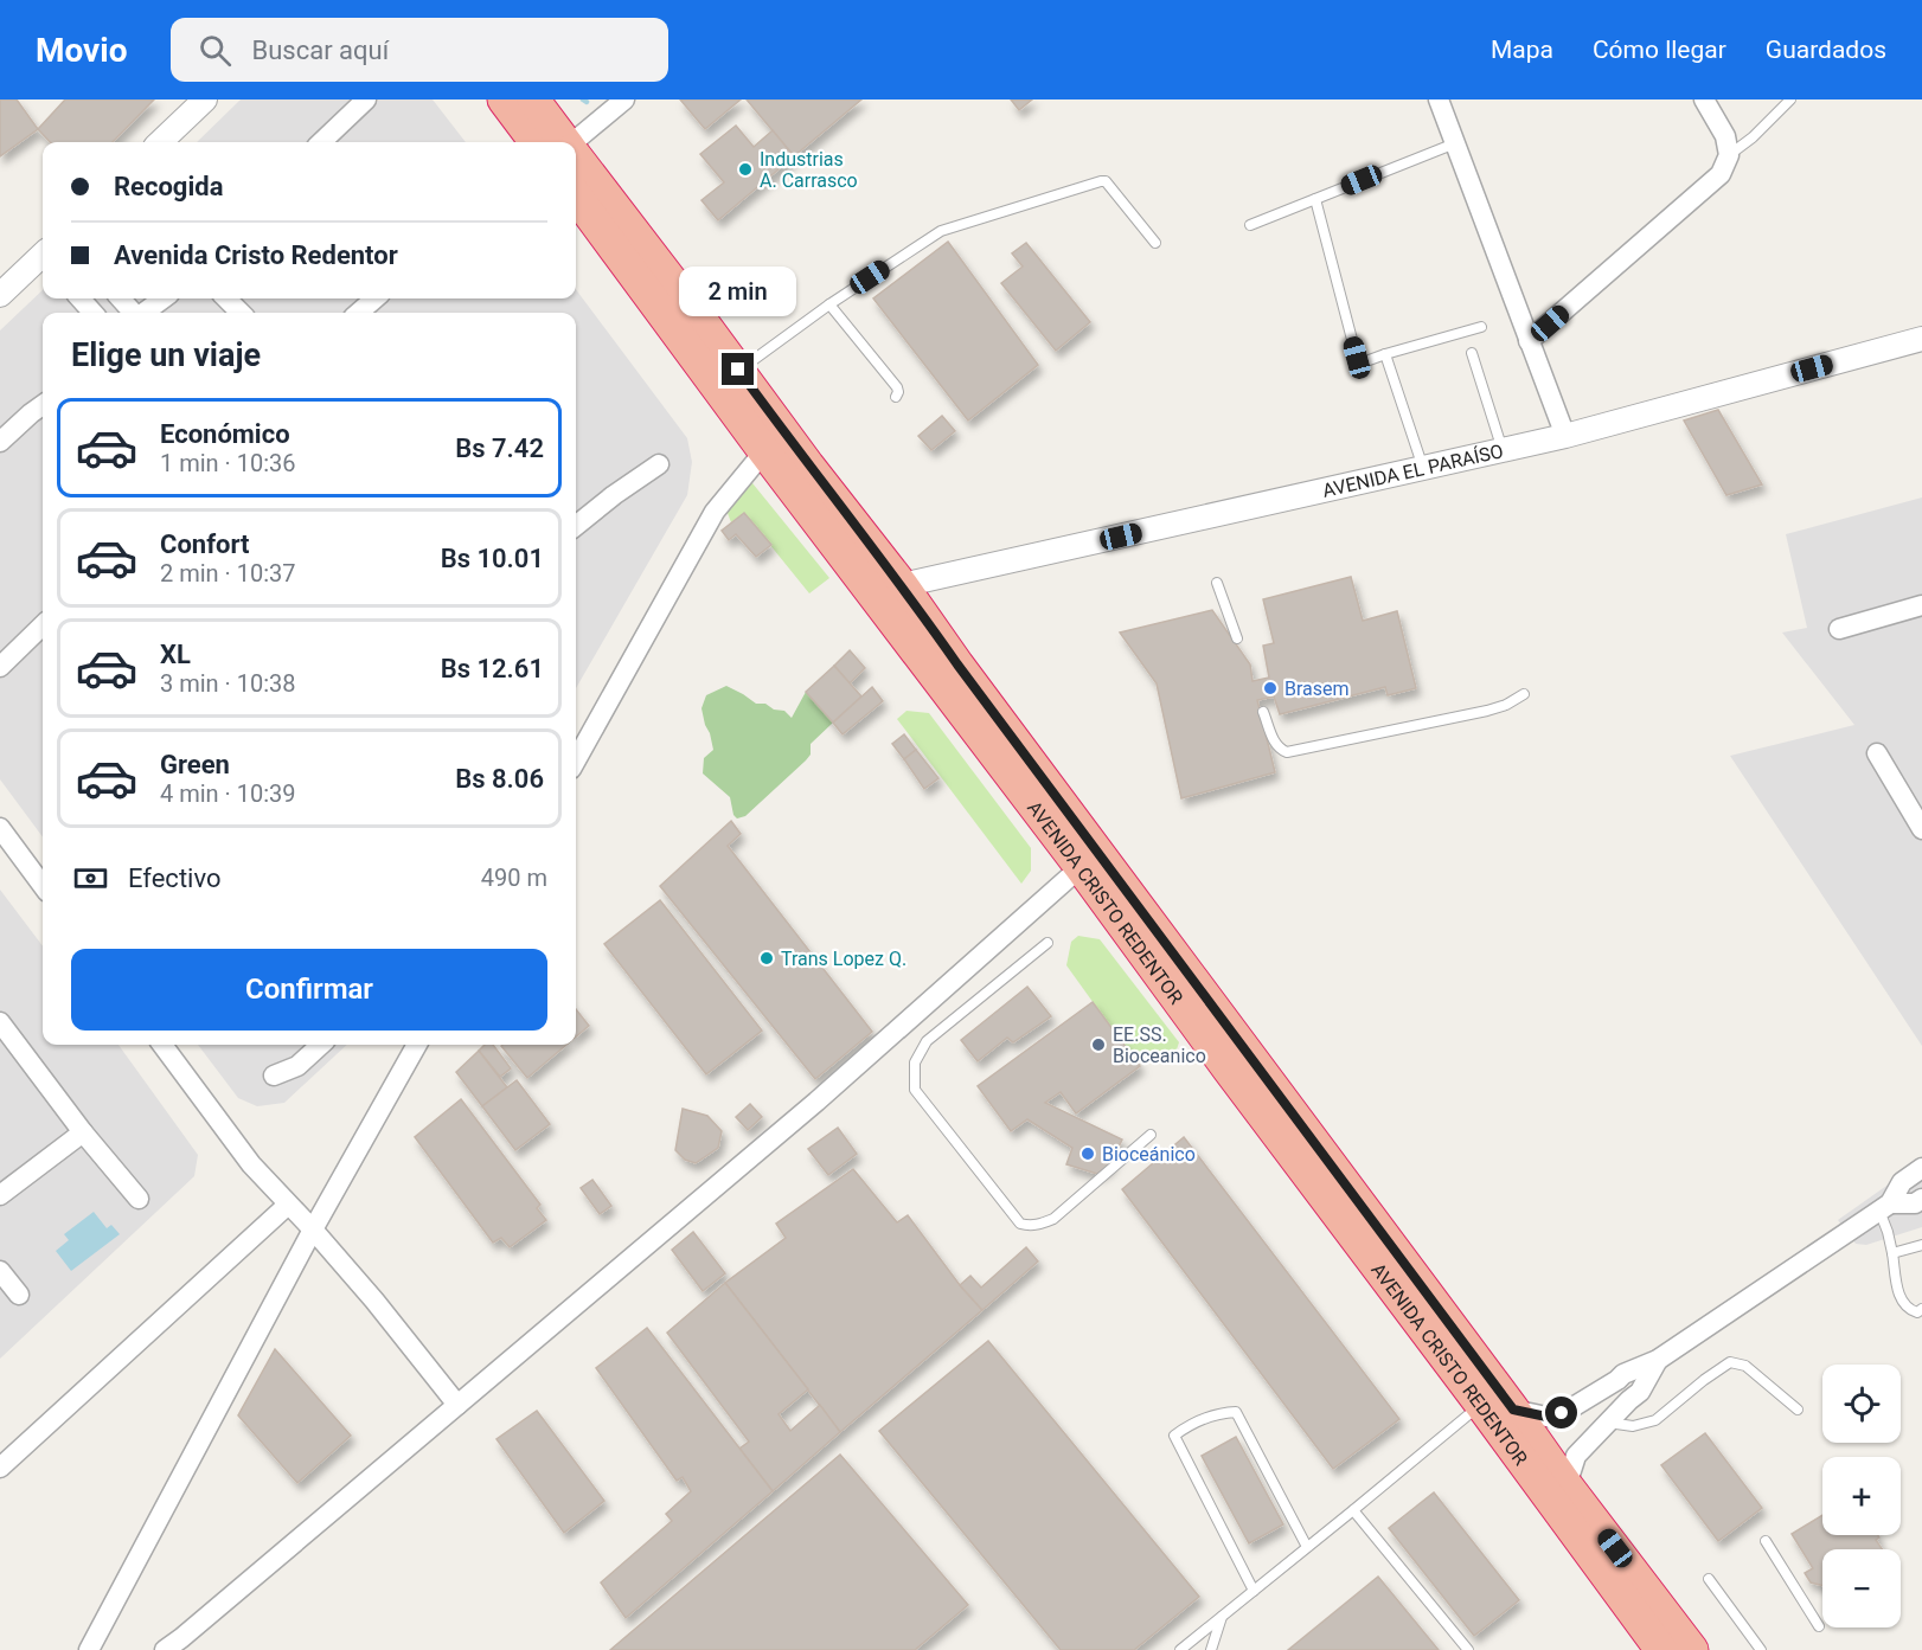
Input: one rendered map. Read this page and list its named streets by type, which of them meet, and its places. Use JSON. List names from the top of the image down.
{
  "streets": {
    "highway": ["AVENIDA CRISTO REDENTOR"],
    "street": ["AVENIDA EL PARAÍSO"]
  },
  "crossings": [
    ["AVENIDA EL PARAÍSO", "AVENIDA CRISTO REDENTOR"]
  ],
  "places": [
    "Industrias A. Carrasco",
    "Brasem",
    "Trans Lopez Q.",
    "EE.SS. Bioceanico",
    "Bioceánico"
  ],
  "page": {
    "header": "Movio",
    "search": "Buscar aquí",
    "nav": ["Mapa", "Cómo llegar", "Guardados"],
    "banner": ["Recogida", "Avenida Cristo Redentor"],
    "bubble": "2 min",
    "heading": "Elige un viaje",
    "list": [
      {
        "name": "Económico",
        "note": "1 min · 10:36",
        "value": "Bs 7.42"
      },
      {
        "name": "Confort",
        "note": "2 min · 10:37",
        "value": "Bs 10.01"
      },
      {
        "name": "XL",
        "note": "3 min · 10:38",
        "value": "Bs 12.61"
      },
      {
        "name": "Green",
        "note": "4 min · 10:39",
        "value": "Bs 8.06"
      }
    ],
    "pay": ["Efectivo", "490 m"],
    "buttons": "Confirmar",
    "map_buttons": ["+", "−"]
  }
}
